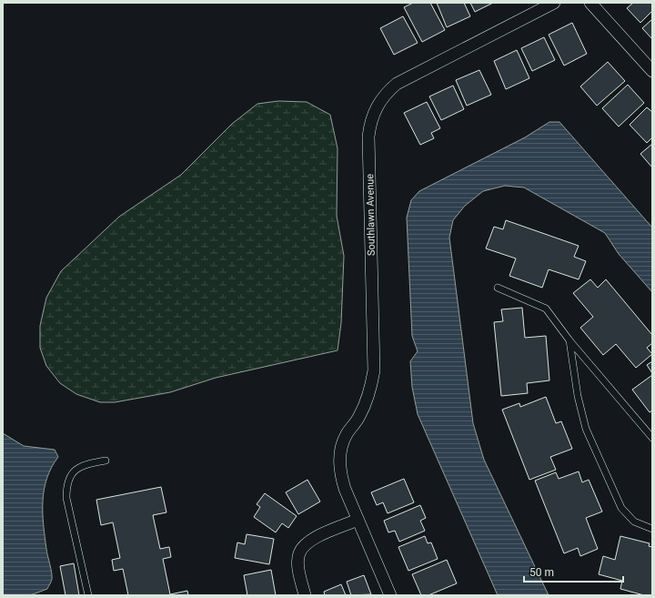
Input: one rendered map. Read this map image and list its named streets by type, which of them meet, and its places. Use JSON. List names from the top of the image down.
{
  "streets": {
    "street": ["Southlawn Avenue"]
  },
  "scale_bar": "50 m"
}
